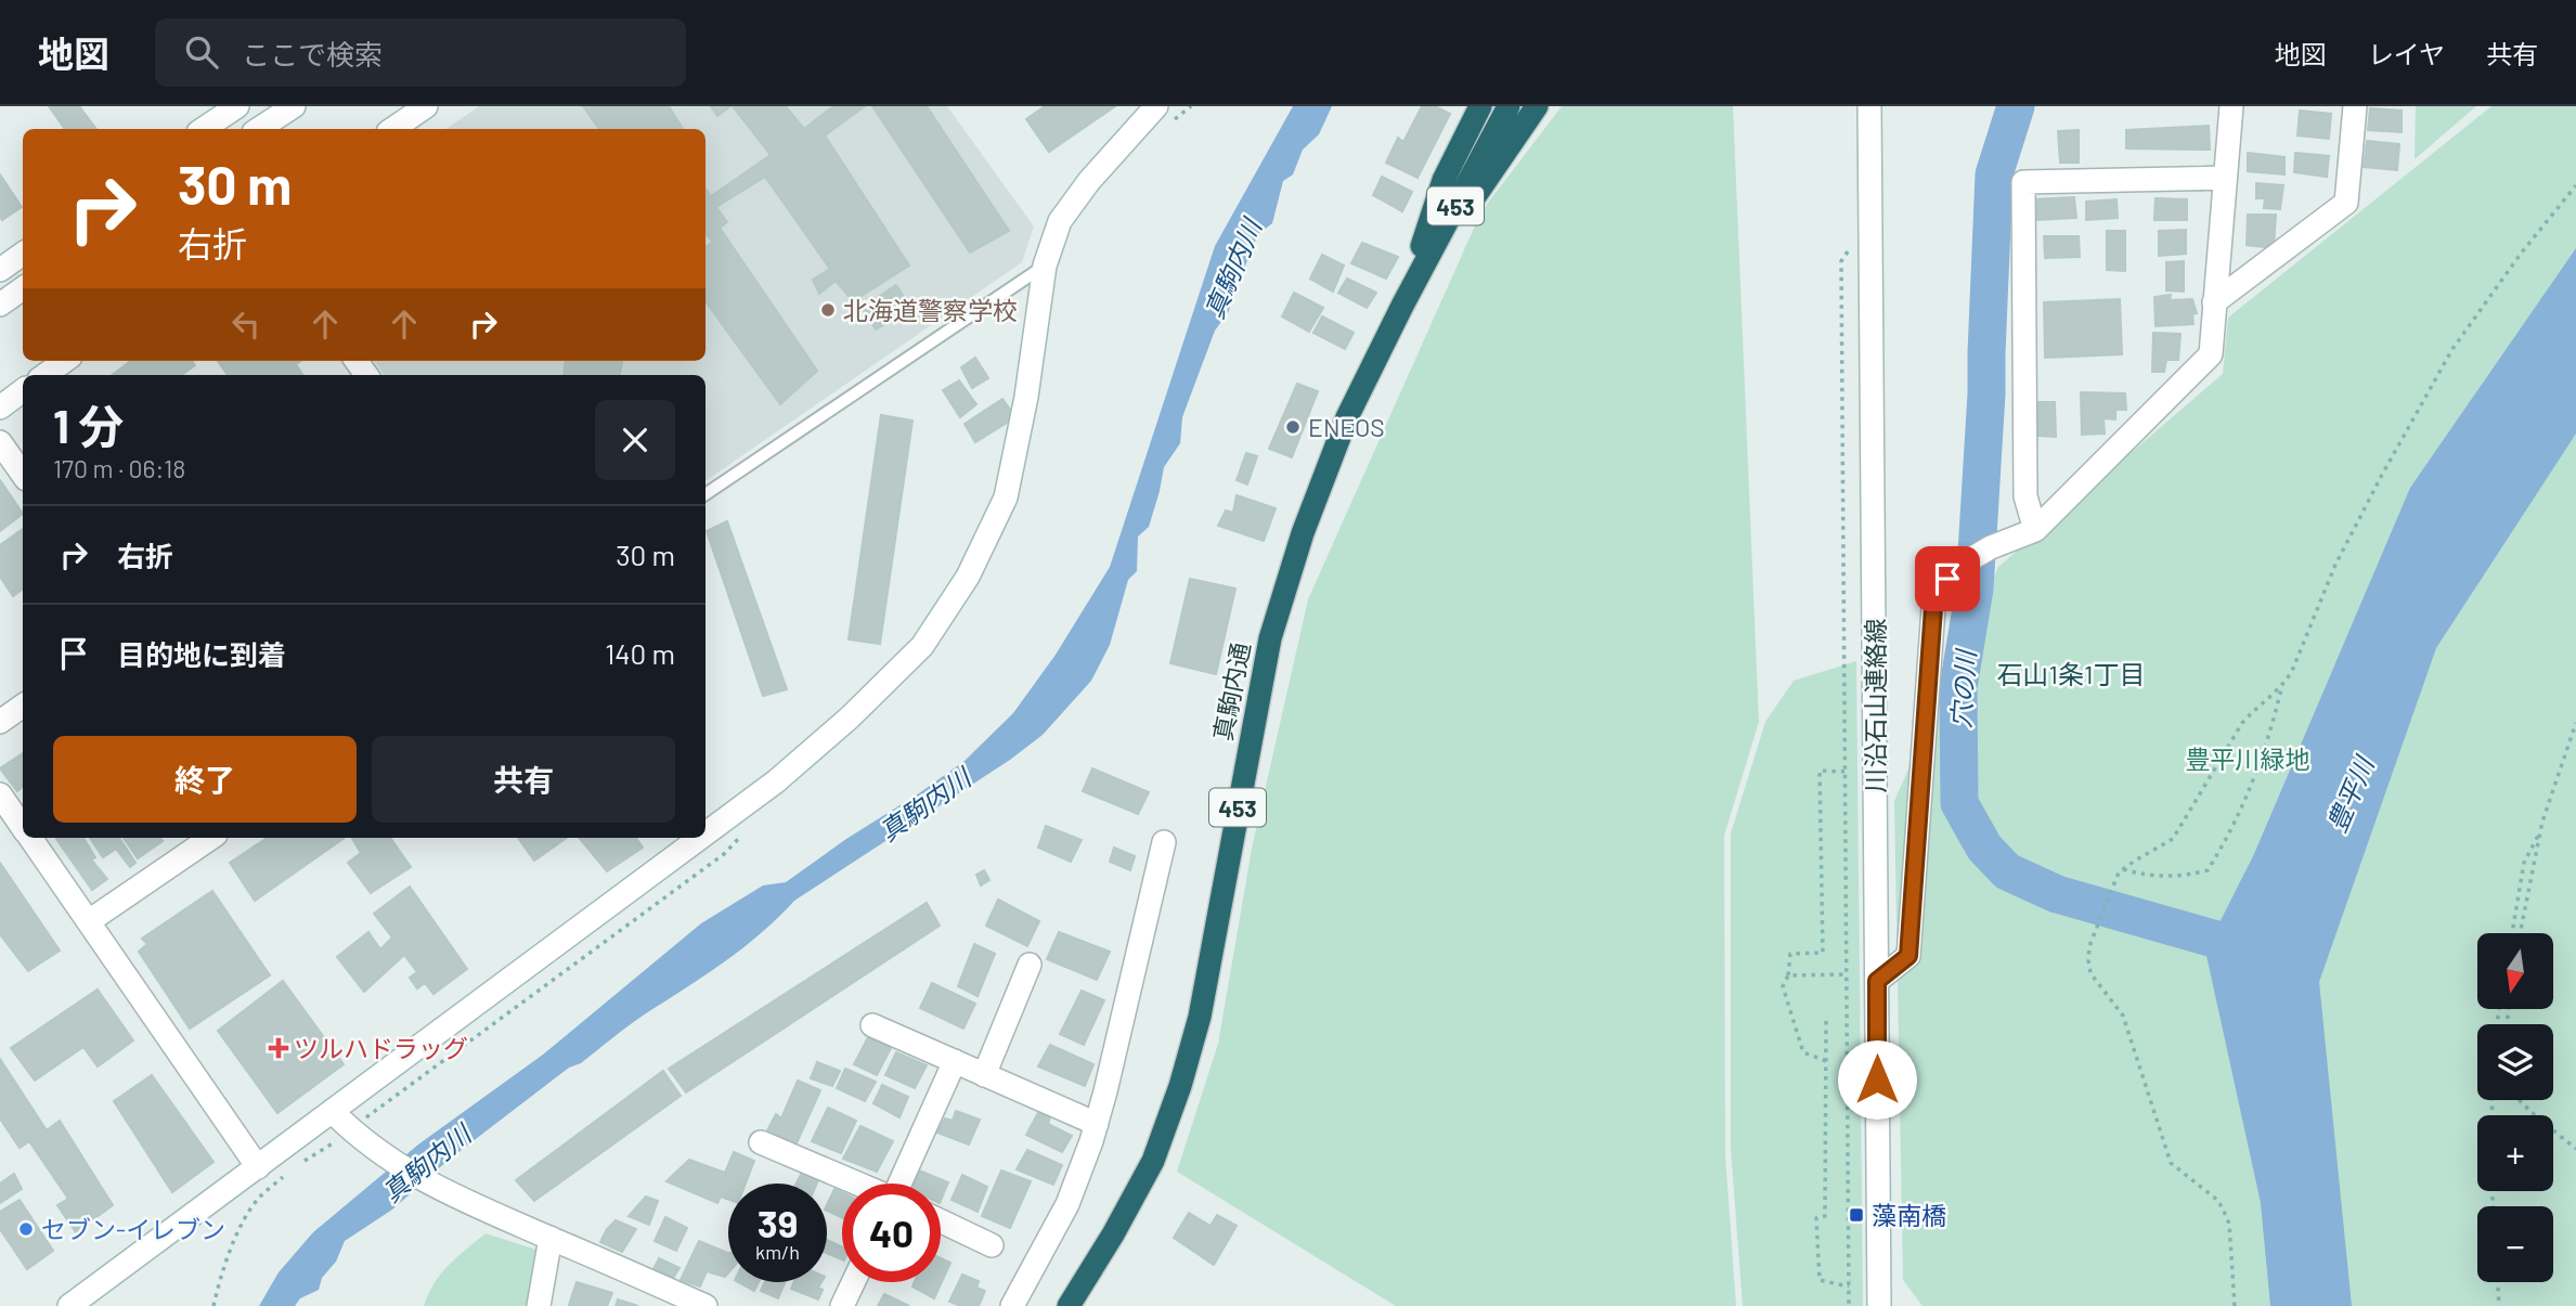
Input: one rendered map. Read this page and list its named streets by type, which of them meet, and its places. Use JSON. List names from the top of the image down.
{
  "streets": {
    "highway": ["453", "真駒内通"],
    "street": ["川沿石山連絡線"]
  },
  "districts": ["石山1条1丁目"],
  "water": ["真駒内川", "穴の川", "豊平川"],
  "parks": ["豊平川緑地"],
  "places": {
    "other": ["北海道警察学校", "ENEOS", "セブン-イレブン"],
    "health": ["ツルハドラッグ"],
    "transit": ["藻南橋"]
  },
  "north": "bottom",
  "page": {
    "header": "地図",
    "search": "ここで検索",
    "nav": ["地図", "レイヤ", "共有"],
    "turn": ["30 m", "右折"],
    "heading": ["1 分", "170 m · 06:18"],
    "list": [
      {
        "name": "右折",
        "value": "30 m"
      },
      {
        "name": "目的地に到着",
        "value": "140 m"
      }
    ],
    "buttons": ["終了", "共有"],
    "map_buttons": ["+", "−"],
    "speed": "39 km/h",
    "limit": "40"
  }
}
